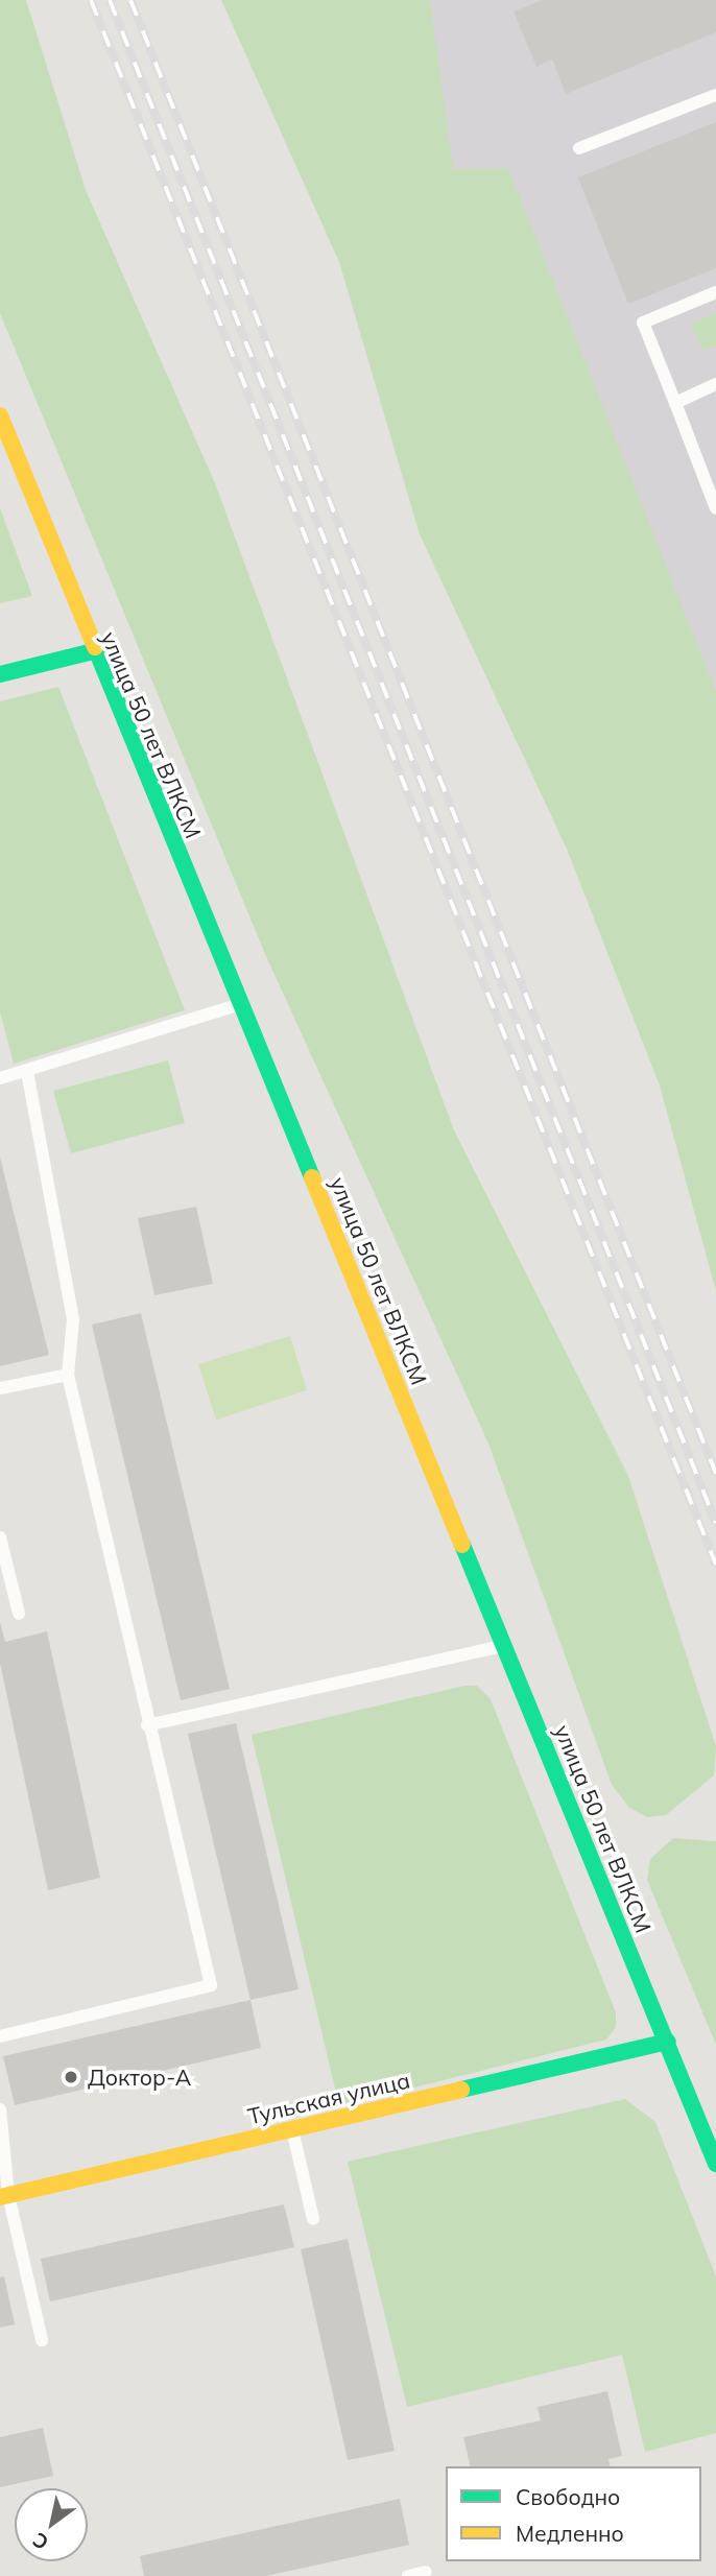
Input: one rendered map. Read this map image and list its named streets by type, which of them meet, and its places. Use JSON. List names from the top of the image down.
{
  "streets": {
    "street": ["улица 50 лет ВЛКСМ", "Тульская улица"]
  },
  "crossings": [
    ["улица 50 лет ВЛКСМ", "Тульская улица"]
  ],
  "places": ["Доктор-А"],
  "legend": ["Свободно", "Медленно"],
  "north": "bottom left"
}
